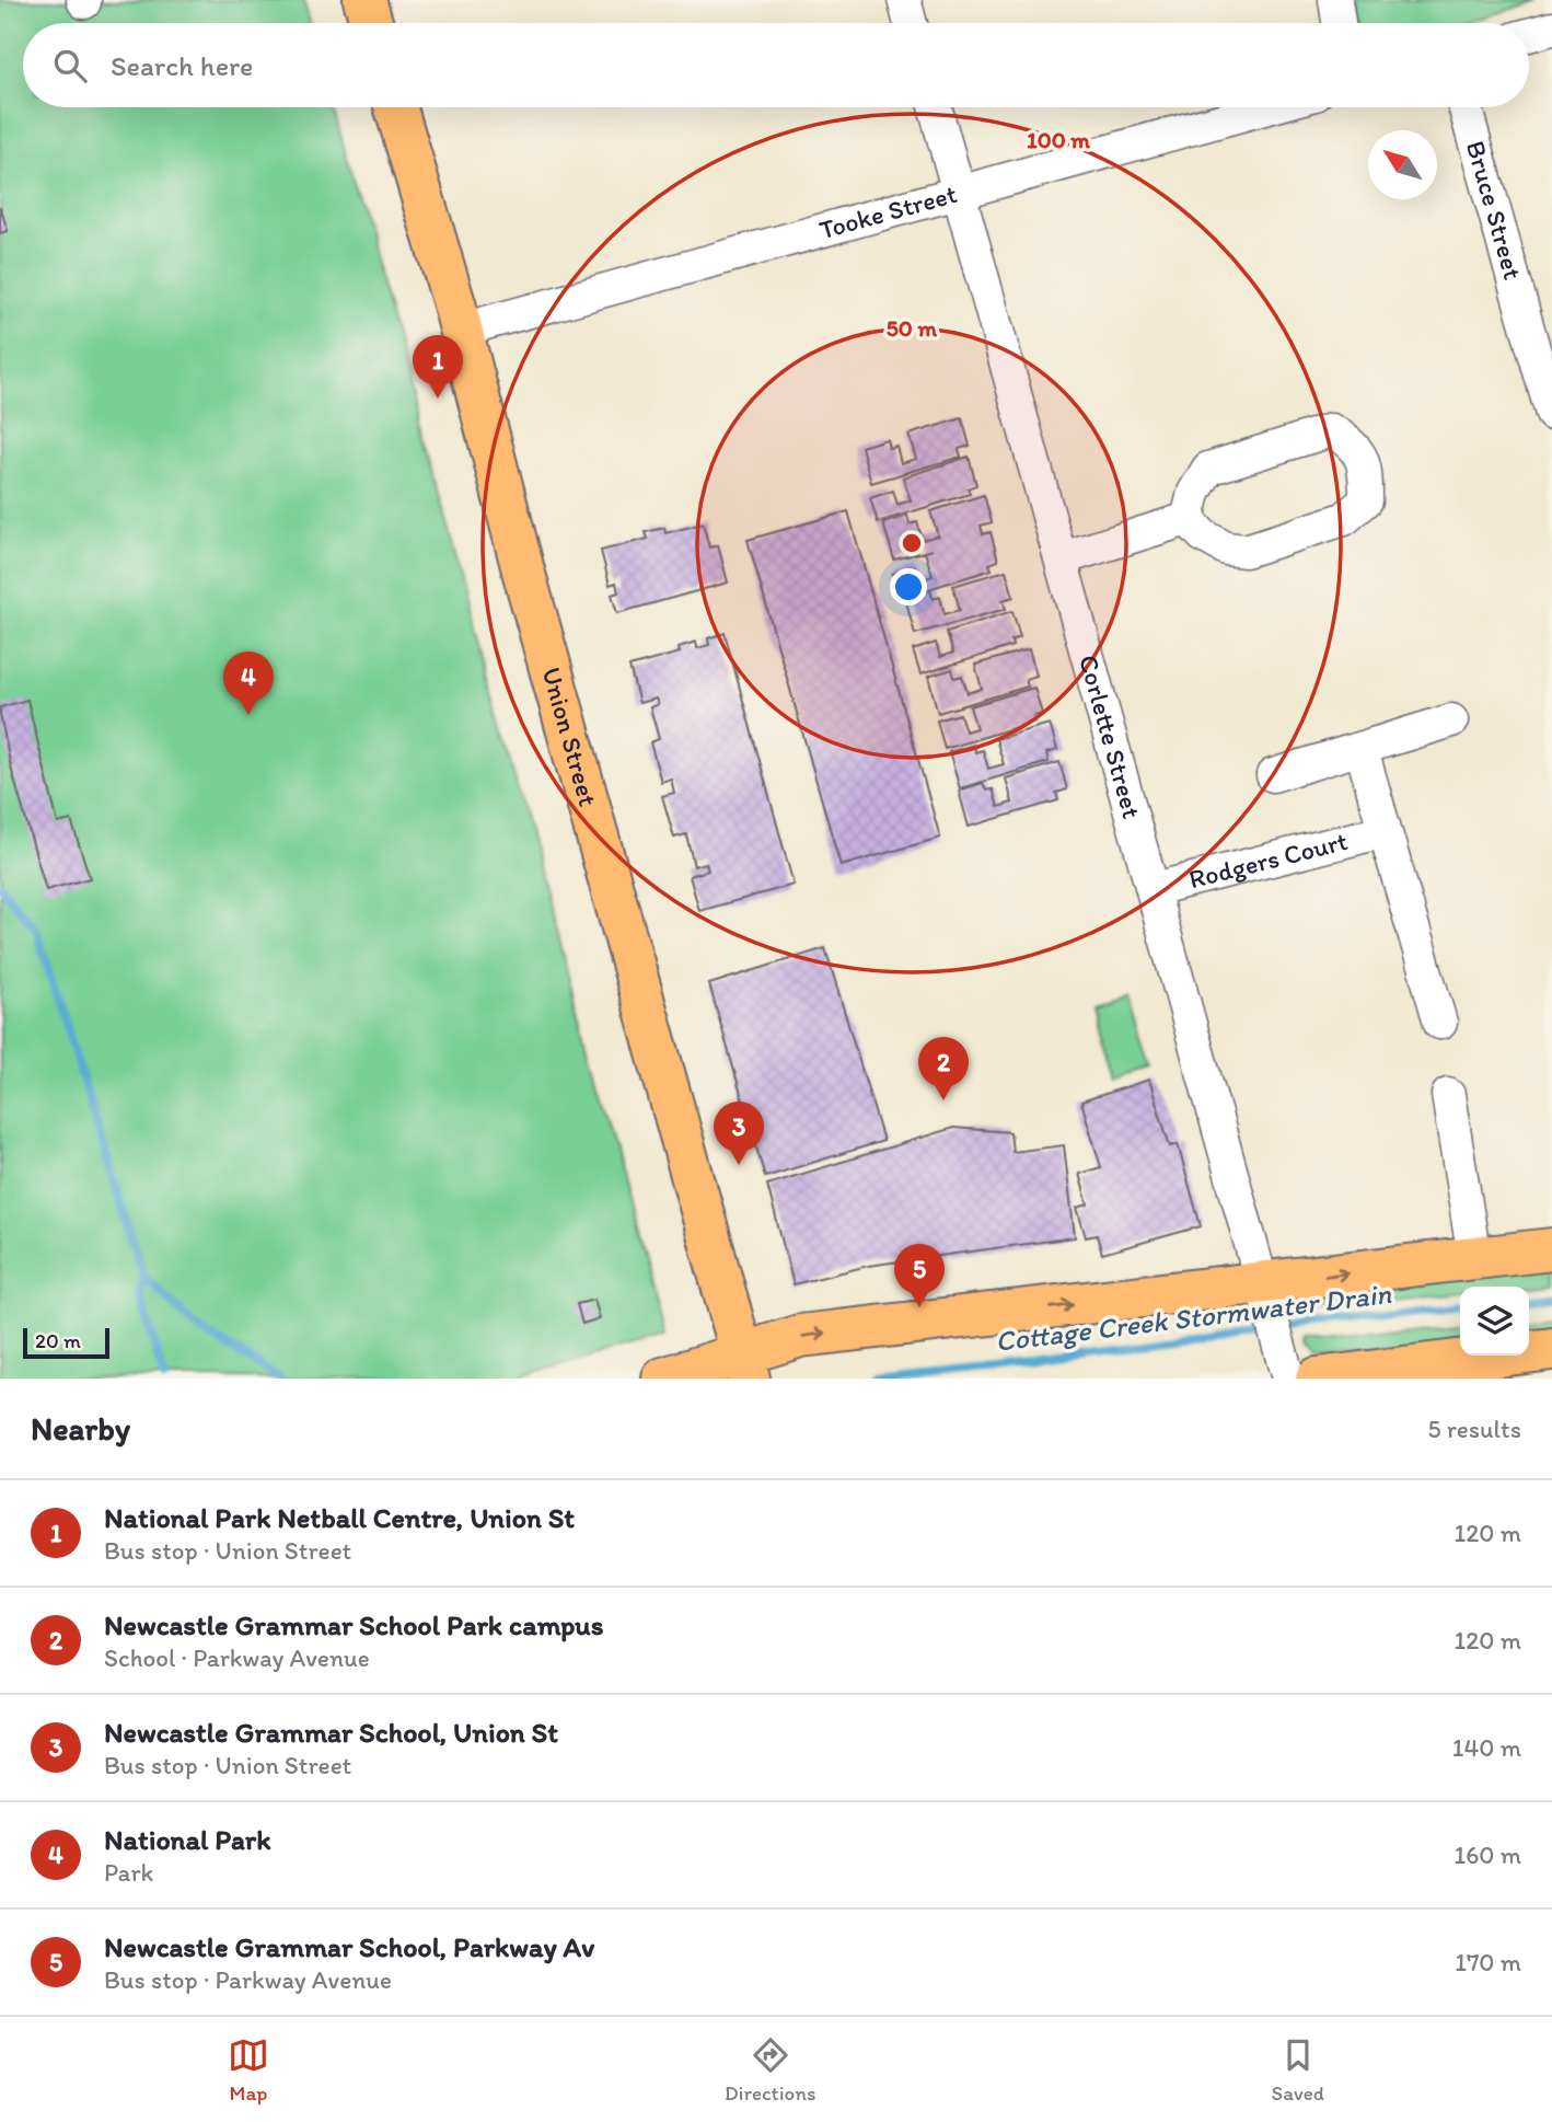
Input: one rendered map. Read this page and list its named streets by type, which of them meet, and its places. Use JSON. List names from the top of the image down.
{
  "streets": {
    "main road": ["Union Street"],
    "street": [
      "Bruce Street",
      "Tooke Street",
      "Corlette Street",
      "Rodgers Court"
    ]
  },
  "crossings": [
    ["Tooke Street", "Union Street"],
    ["Tooke Street", "Corlette Street"],
    ["Corlette Street", "Rodgers Court"]
  ],
  "water": ["Cottage Creek Stormwater Drain"],
  "scale_bar": "20 m",
  "north": "top left",
  "page": {
    "search": "Search here",
    "pins": [
      "1",
      "4",
      "2",
      "3",
      "5"
    ],
    "scale": "20 m",
    "heading": ["Nearby", "5 results"],
    "list": [
      {
        "mark": "1",
        "name": "National Park Netball Centre, Union St",
        "note": "Bus stop · Union Street",
        "value": "120 m"
      },
      {
        "mark": "2",
        "name": "Newcastle Grammar School Park campus",
        "note": "School · Parkway Avenue",
        "value": "120 m"
      },
      {
        "mark": "3",
        "name": "Newcastle Grammar School, Union St",
        "note": "Bus stop · Union Street",
        "value": "140 m"
      },
      {
        "mark": "4",
        "name": "National Park",
        "note": "Park",
        "value": "160 m"
      },
      {
        "mark": "5",
        "name": "Newcastle Grammar School, Parkway Av",
        "note": "Bus stop · Parkway Avenue",
        "value": "170 m"
      }
    ],
    "nav": ["Map", "Directions", "Saved"]
  },
  "rings": ["100 m", "50 m"]
}
